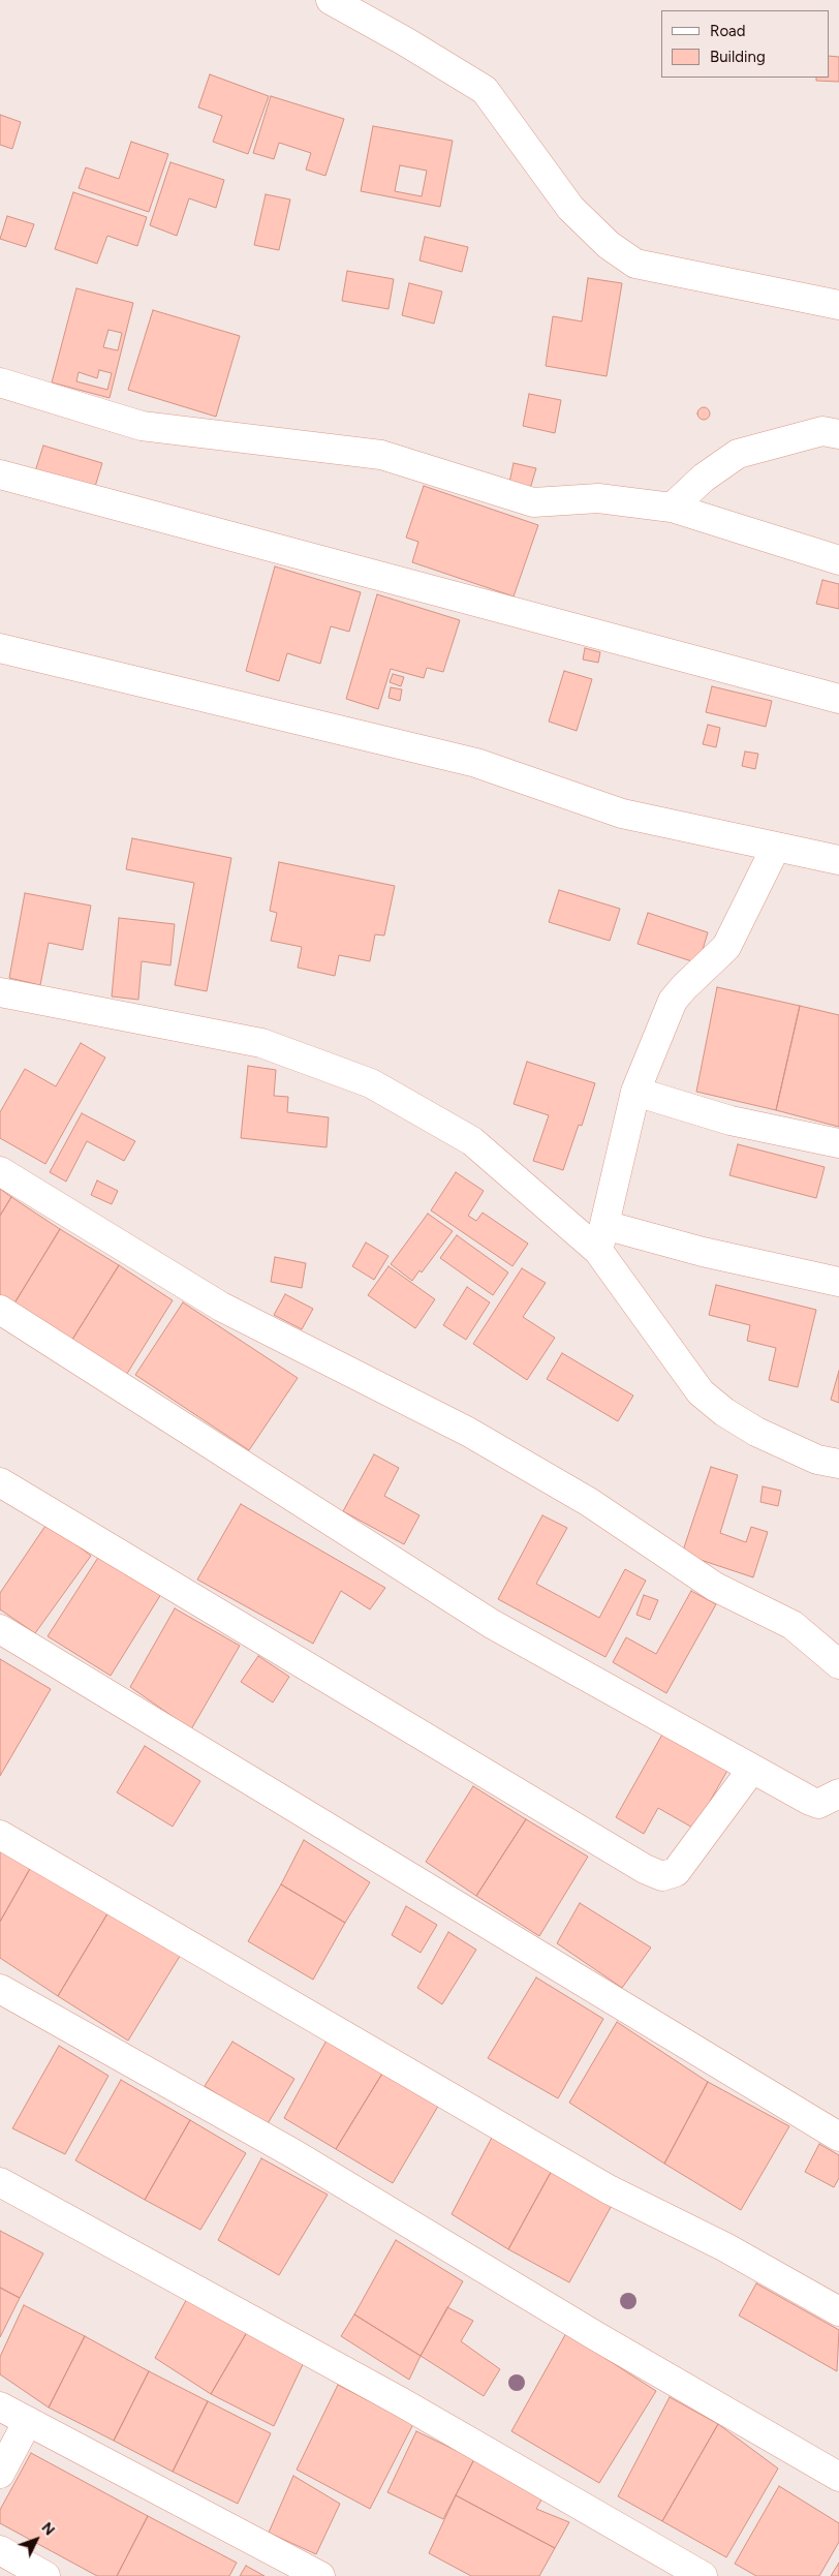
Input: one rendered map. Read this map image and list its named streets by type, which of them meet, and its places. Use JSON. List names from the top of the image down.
{
  "legend": ["Road", "Building"],
  "north": "top right"
}
